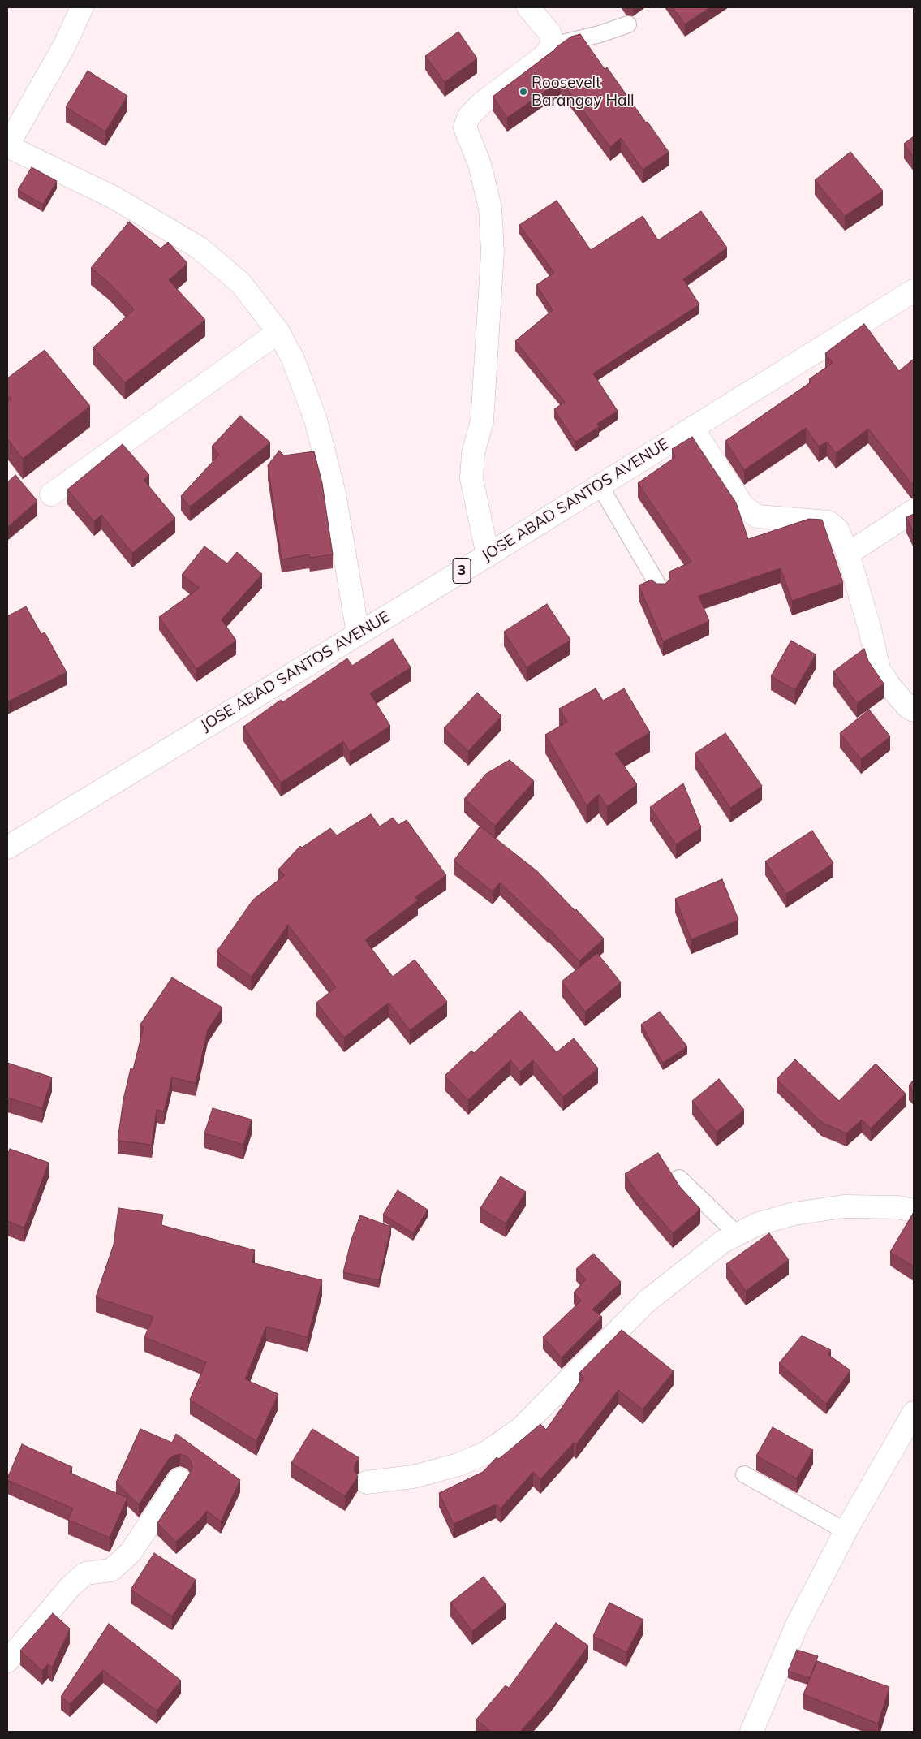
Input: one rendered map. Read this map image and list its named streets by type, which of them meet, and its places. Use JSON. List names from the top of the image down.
{
  "streets": {
    "main road": ["JOSE ABAD SANTOS AVENUE", "3"]
  },
  "places": ["Roosevelt Barangay Hall"]
}
